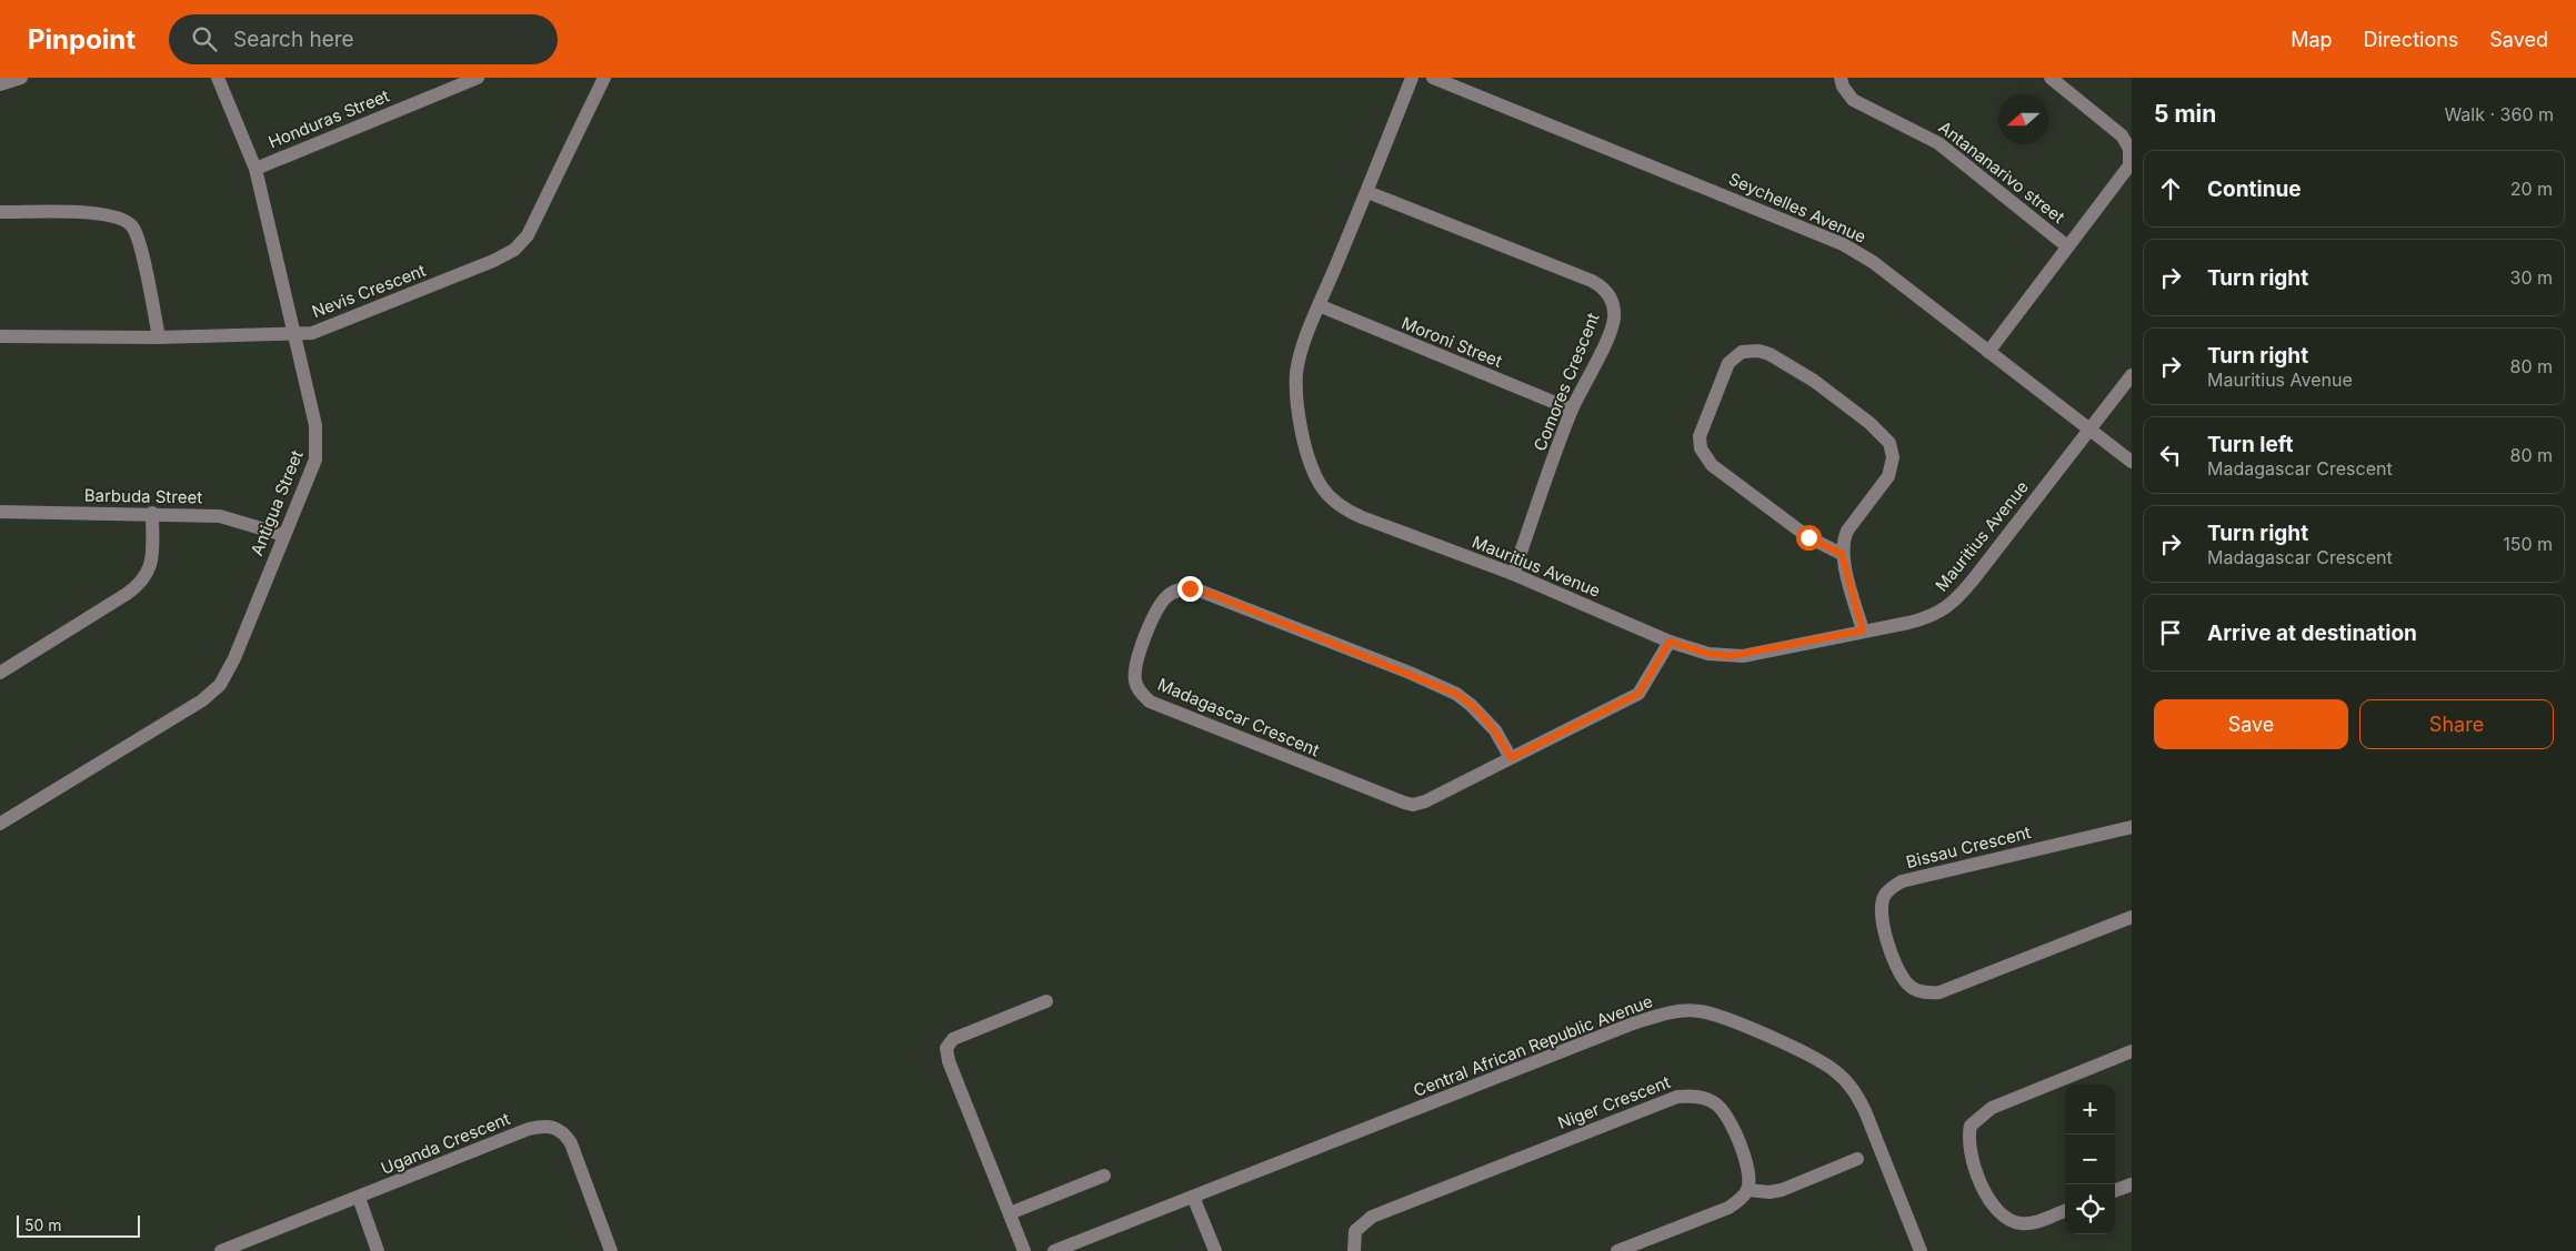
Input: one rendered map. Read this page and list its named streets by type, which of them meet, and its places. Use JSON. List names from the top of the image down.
{
  "streets": {
    "street": [
      "Honduras Street",
      "Antananarivo street",
      "Seychelles Avenue",
      "Nevis Crescent",
      "Moroni Street",
      "Comores Crescent",
      "Barbuda Street",
      "Antigua Street",
      "Mauritius Avenue",
      "Madagascar Crescent",
      "Bissau Crescent",
      "Central African Republic Avenue",
      "Niger Crescent",
      "Uganda Crescent"
    ]
  },
  "crossings": [
    ["Honduras Street", "Antigua Street"],
    ["Seychelles Avenue", "Mauritius Avenue"],
    ["Nevis Crescent", "Antigua Street"],
    ["Moroni Street", "Comores Crescent"],
    ["Moroni Street", "Mauritius Avenue"],
    ["Comores Crescent", "Mauritius Avenue"],
    ["Barbuda Street", "Antigua Street"],
    ["Mauritius Avenue", "Madagascar Crescent"]
  ],
  "scale_bar": "50 m",
  "north": "left",
  "page": {
    "header": "Pinpoint",
    "search": "Search here",
    "nav": ["Map", "Directions", "Saved"],
    "heading": ["5 min", "Walk · 360 m"],
    "list": [
      ["Continue", "20 m"],
      ["Turn right", "30 m"],
      ["Turn right", "Mauritius Avenue", "80 m"],
      ["Turn left", "Madagascar Crescent", "80 m"],
      ["Turn right", "Madagascar Crescent", "150 m"],
      "Arrive at destination"
    ],
    "buttons": ["Save", "Share"],
    "map_buttons": ["+", "−"],
    "scale": "50 m"
  }
}
